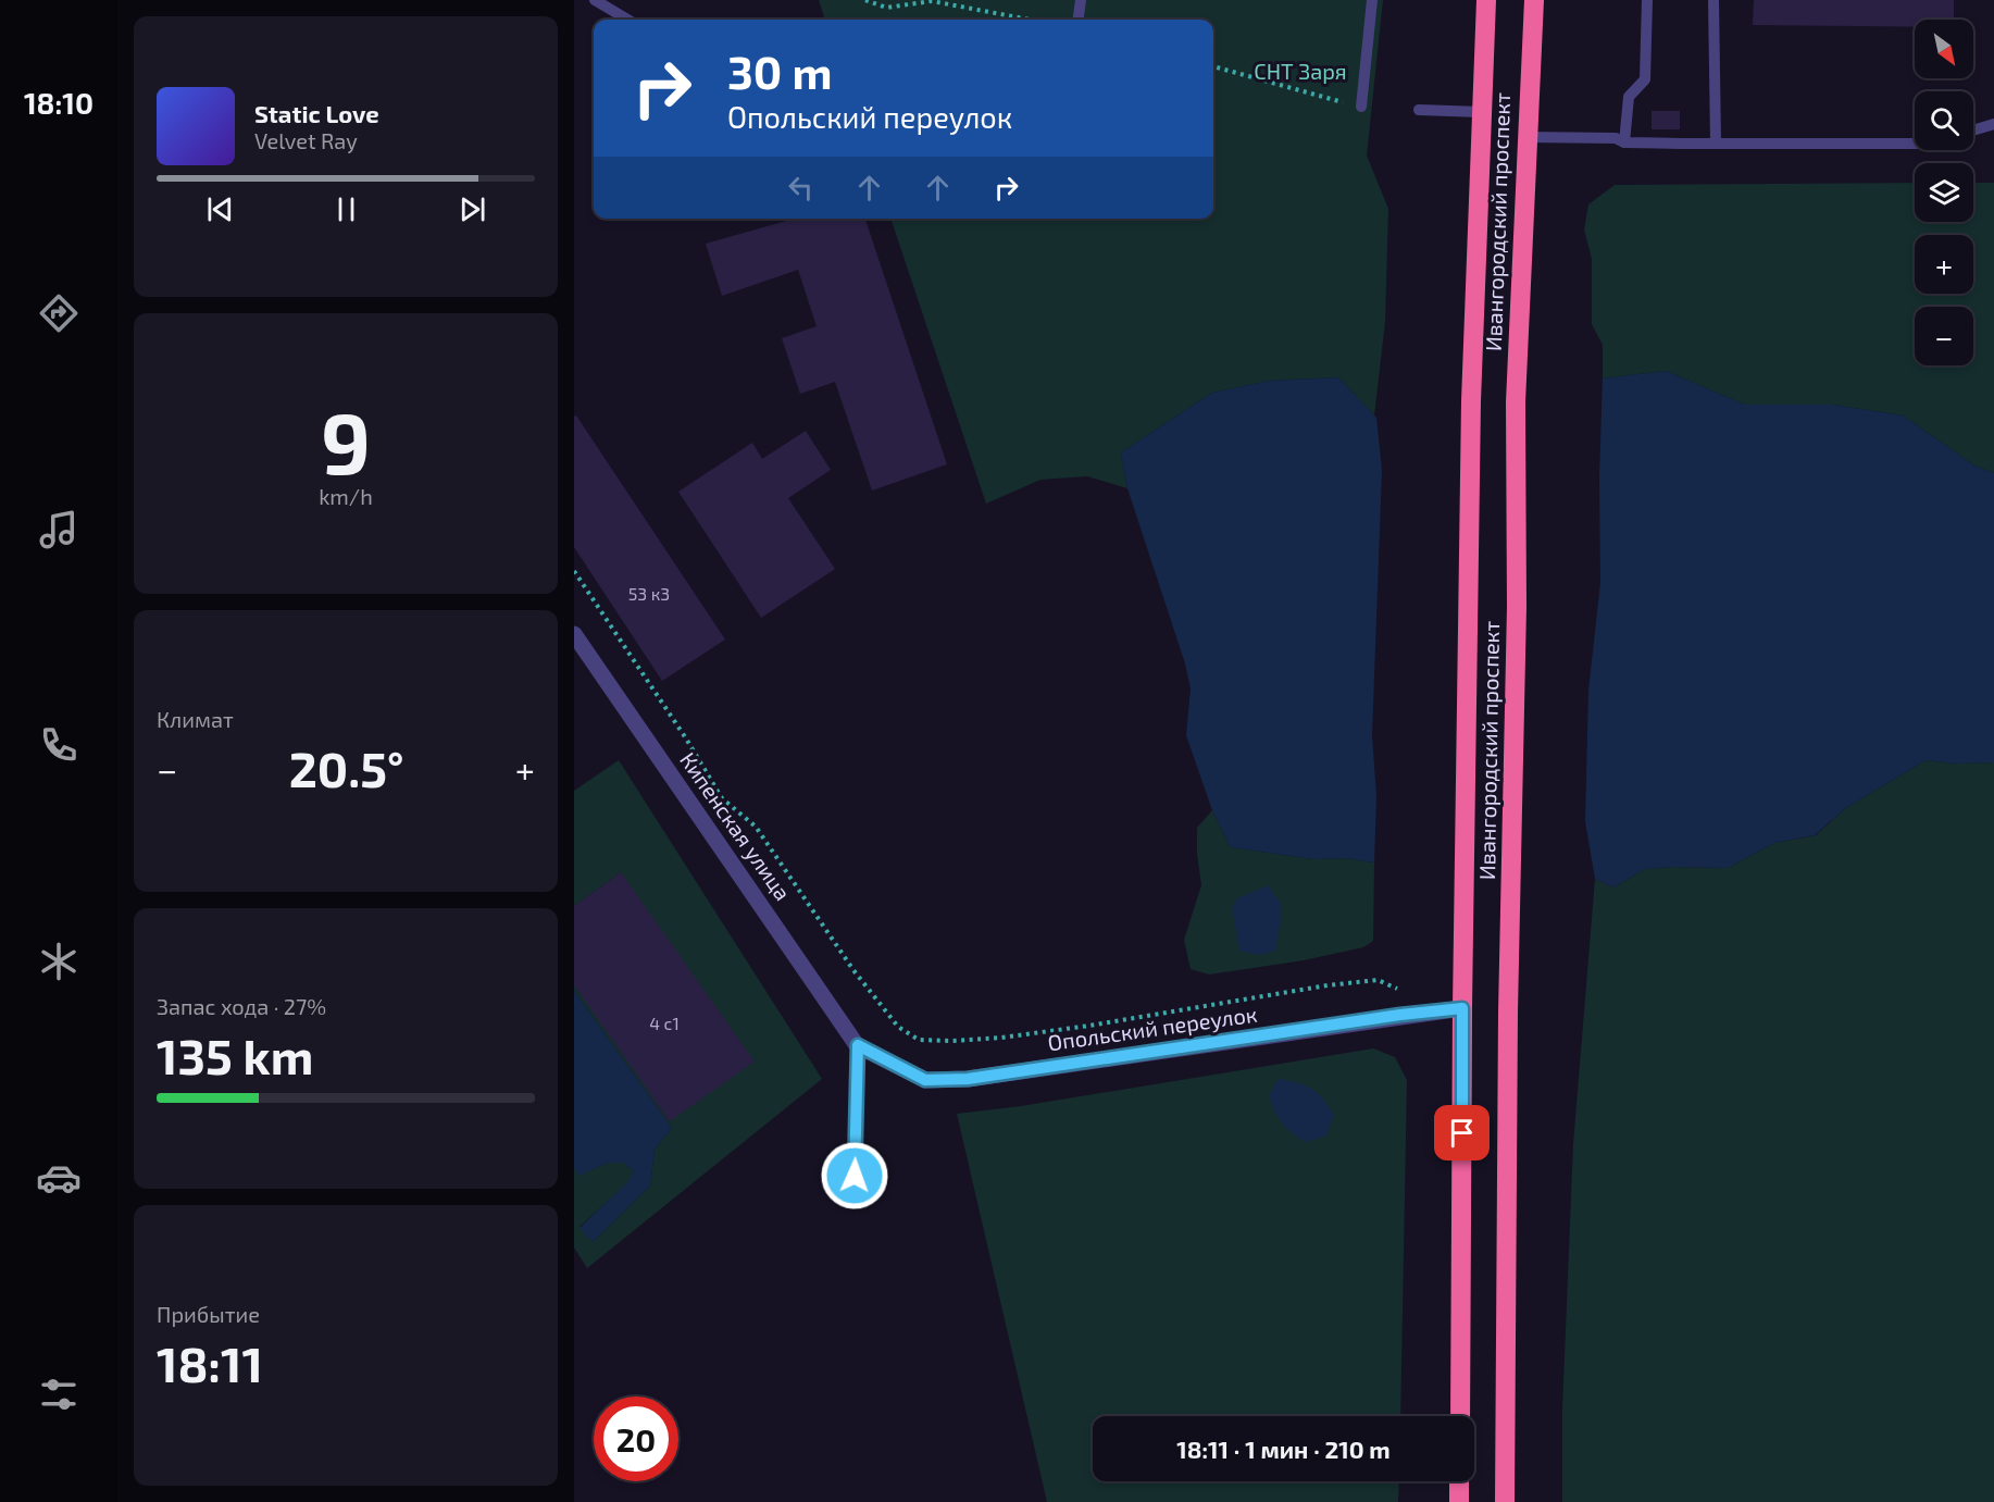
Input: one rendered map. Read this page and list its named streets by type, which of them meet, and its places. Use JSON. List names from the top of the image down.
{
  "streets": {
    "highway": ["Ивангородский проспект"],
    "street": ["Кипенская улица", "Опольский переулок"]
  },
  "crossings": [
    ["Ивангородский проспект", "Опольский переулок"],
    ["Кипенская улица", "Опольский переулок"]
  ],
  "parks": ["СНТ Заря"],
  "house_numbers": ["53 к3", "4 с1"],
  "north": "bottom right",
  "page": {
    "tabs": "18:10",
    "map_buttons": ["+", "−"],
    "turn": ["30 m", "Опольский переулок"],
    "song": ["Static Love", "Velvet Ray"],
    "tile": [
      ["9", "km/h"],
      "Климат",
      ["Запас хода · 27%", "135 km"],
      ["Прибытие", "18:11"]
    ],
    "heat": ["−", "20.5°", "+"],
    "limit": "20",
    "trip": "18:11 · 1 мин · 210 m"
  }
}
